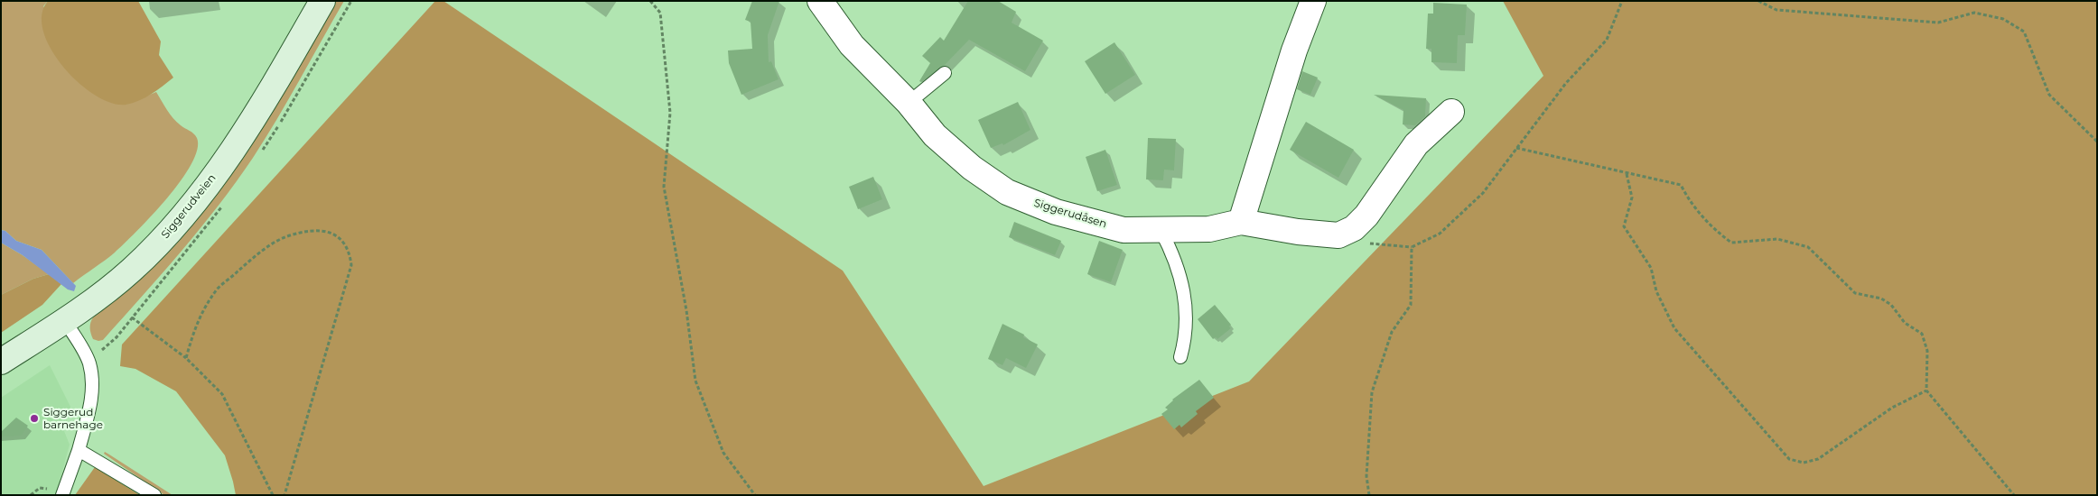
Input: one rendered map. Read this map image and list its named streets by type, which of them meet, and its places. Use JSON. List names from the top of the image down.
{
  "streets": {
    "main road": ["Siggerudveien"],
    "street": ["Siggerudåsen"]
  },
  "places": ["Siggerud barnehage"]
}
